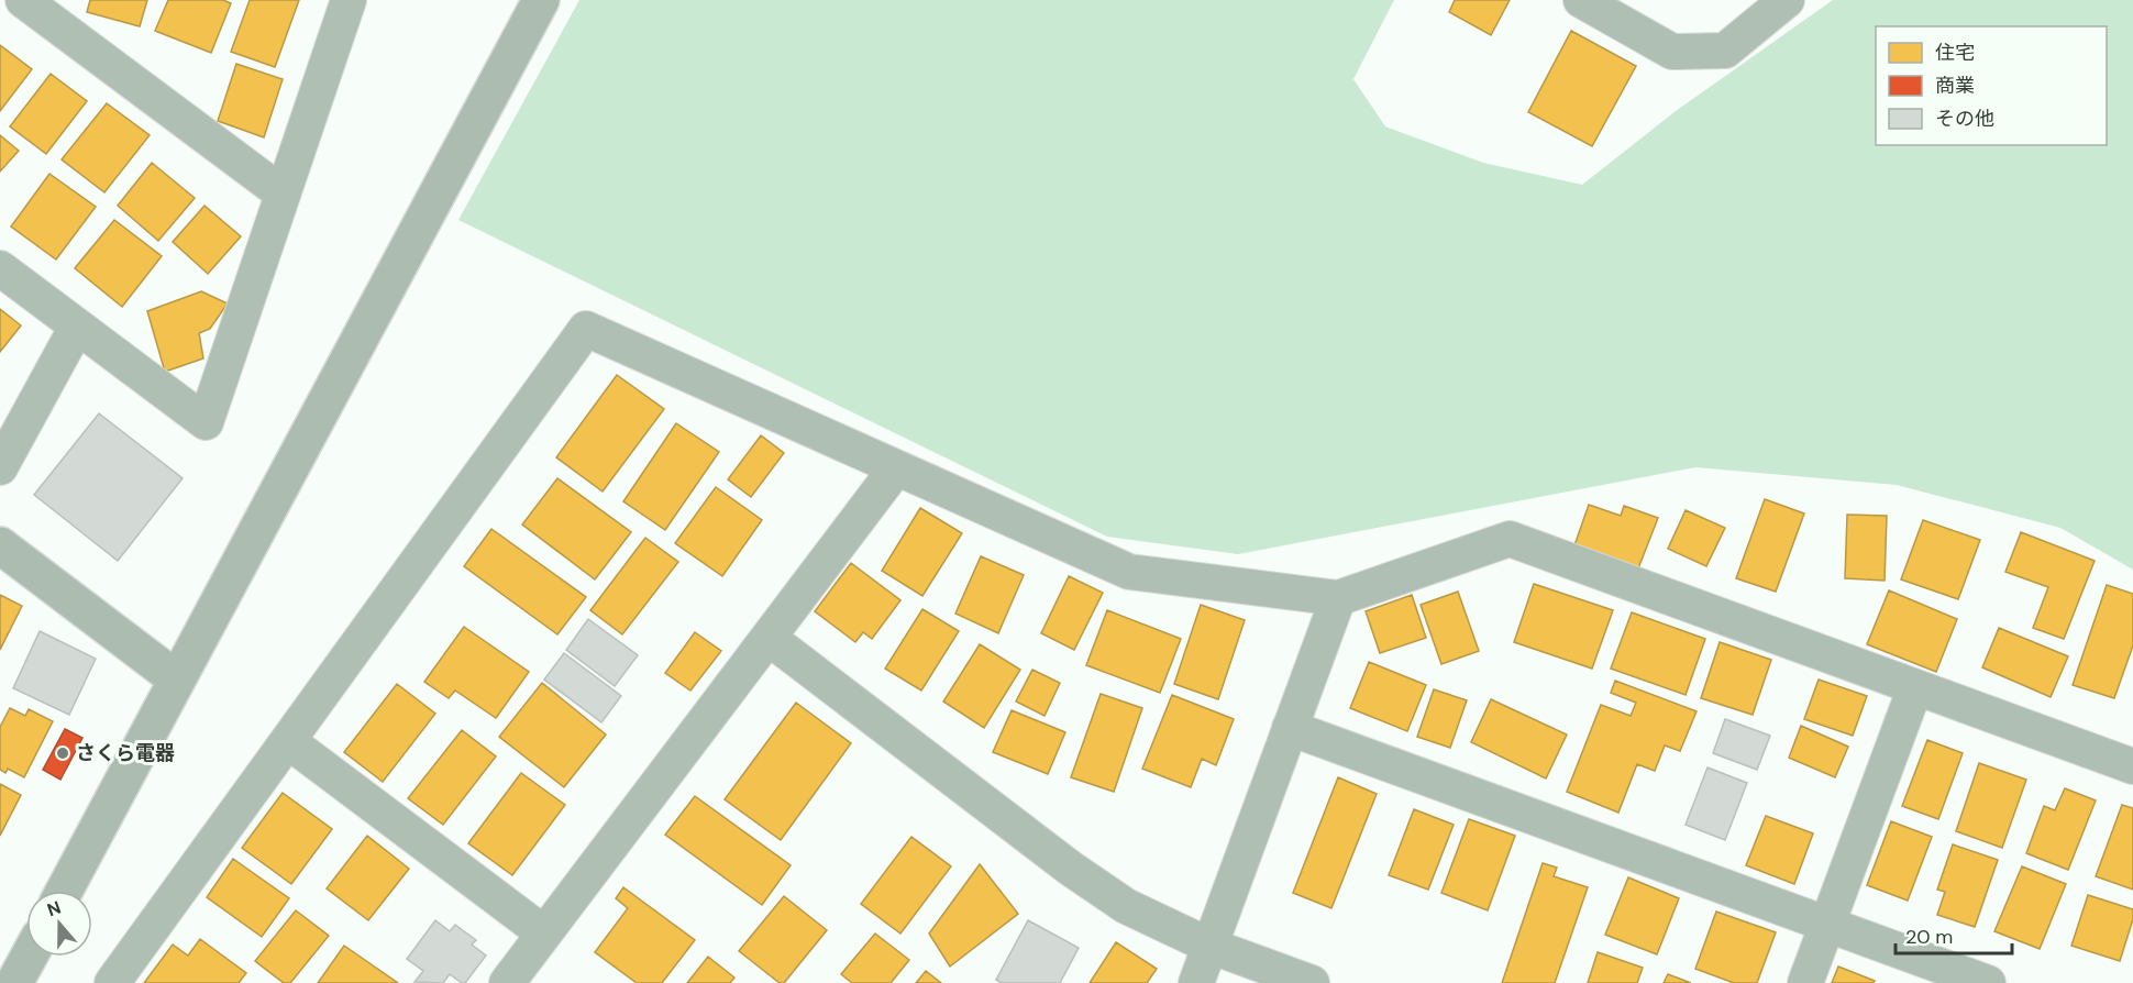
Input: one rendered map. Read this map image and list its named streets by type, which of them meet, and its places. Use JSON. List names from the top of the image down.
{
  "places": ["さくら電器"],
  "legend": ["住宅", "商業", "その他"],
  "scale_bar": "20 m",
  "north": "top"
}
